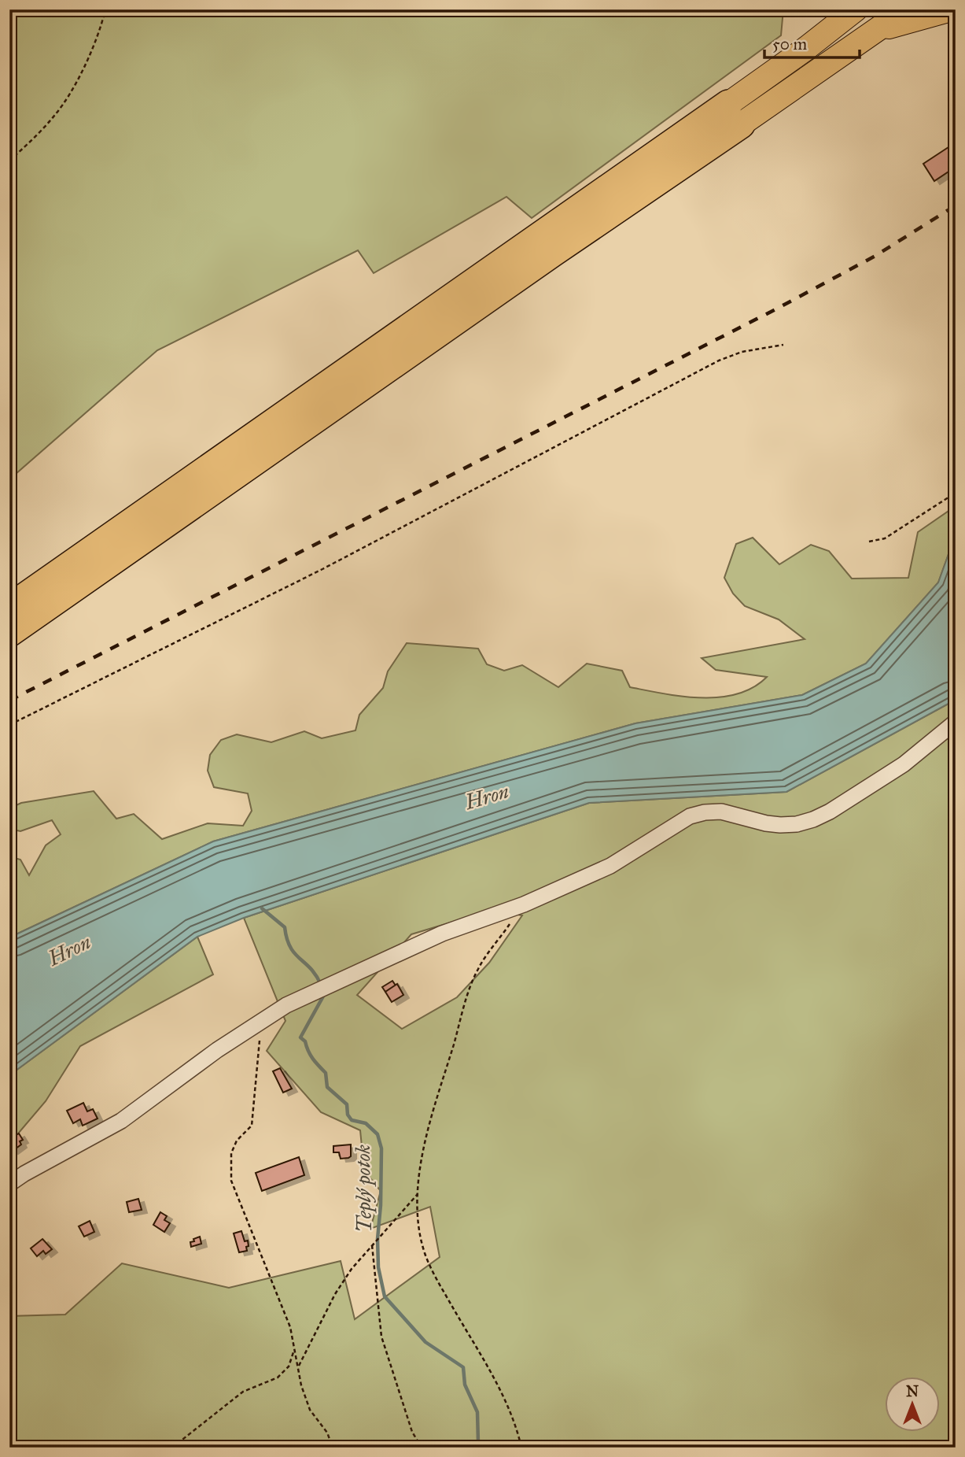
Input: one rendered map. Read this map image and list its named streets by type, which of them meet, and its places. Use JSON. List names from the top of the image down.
{
  "water": ["Hron", "Teplý potok"],
  "scale_bar": "50 m",
  "north": "top"
}
